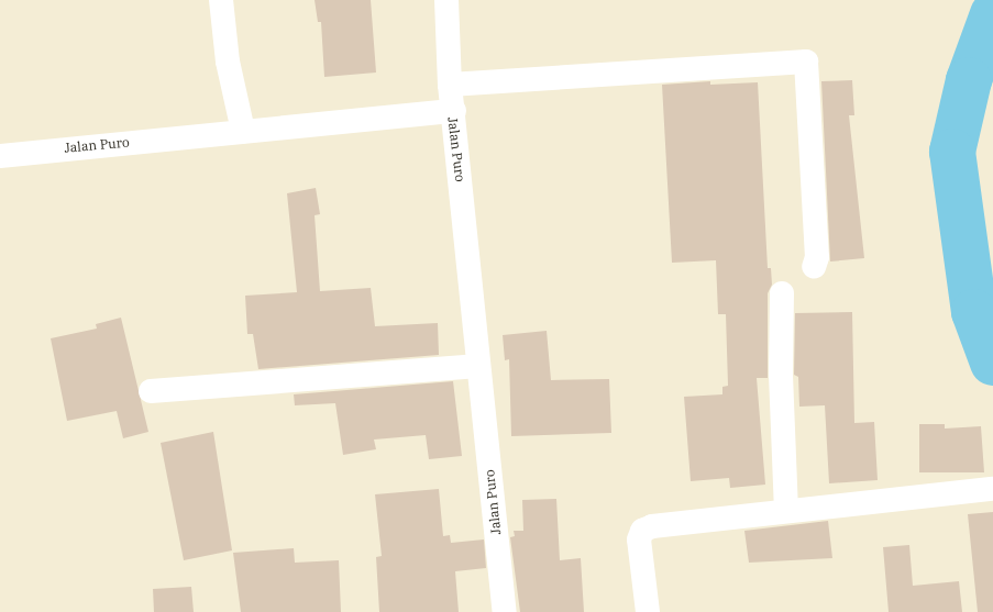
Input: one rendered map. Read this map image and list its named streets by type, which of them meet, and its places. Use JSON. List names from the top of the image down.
{
  "streets": {
    "street": ["Jalan Puro"]
  }
}
